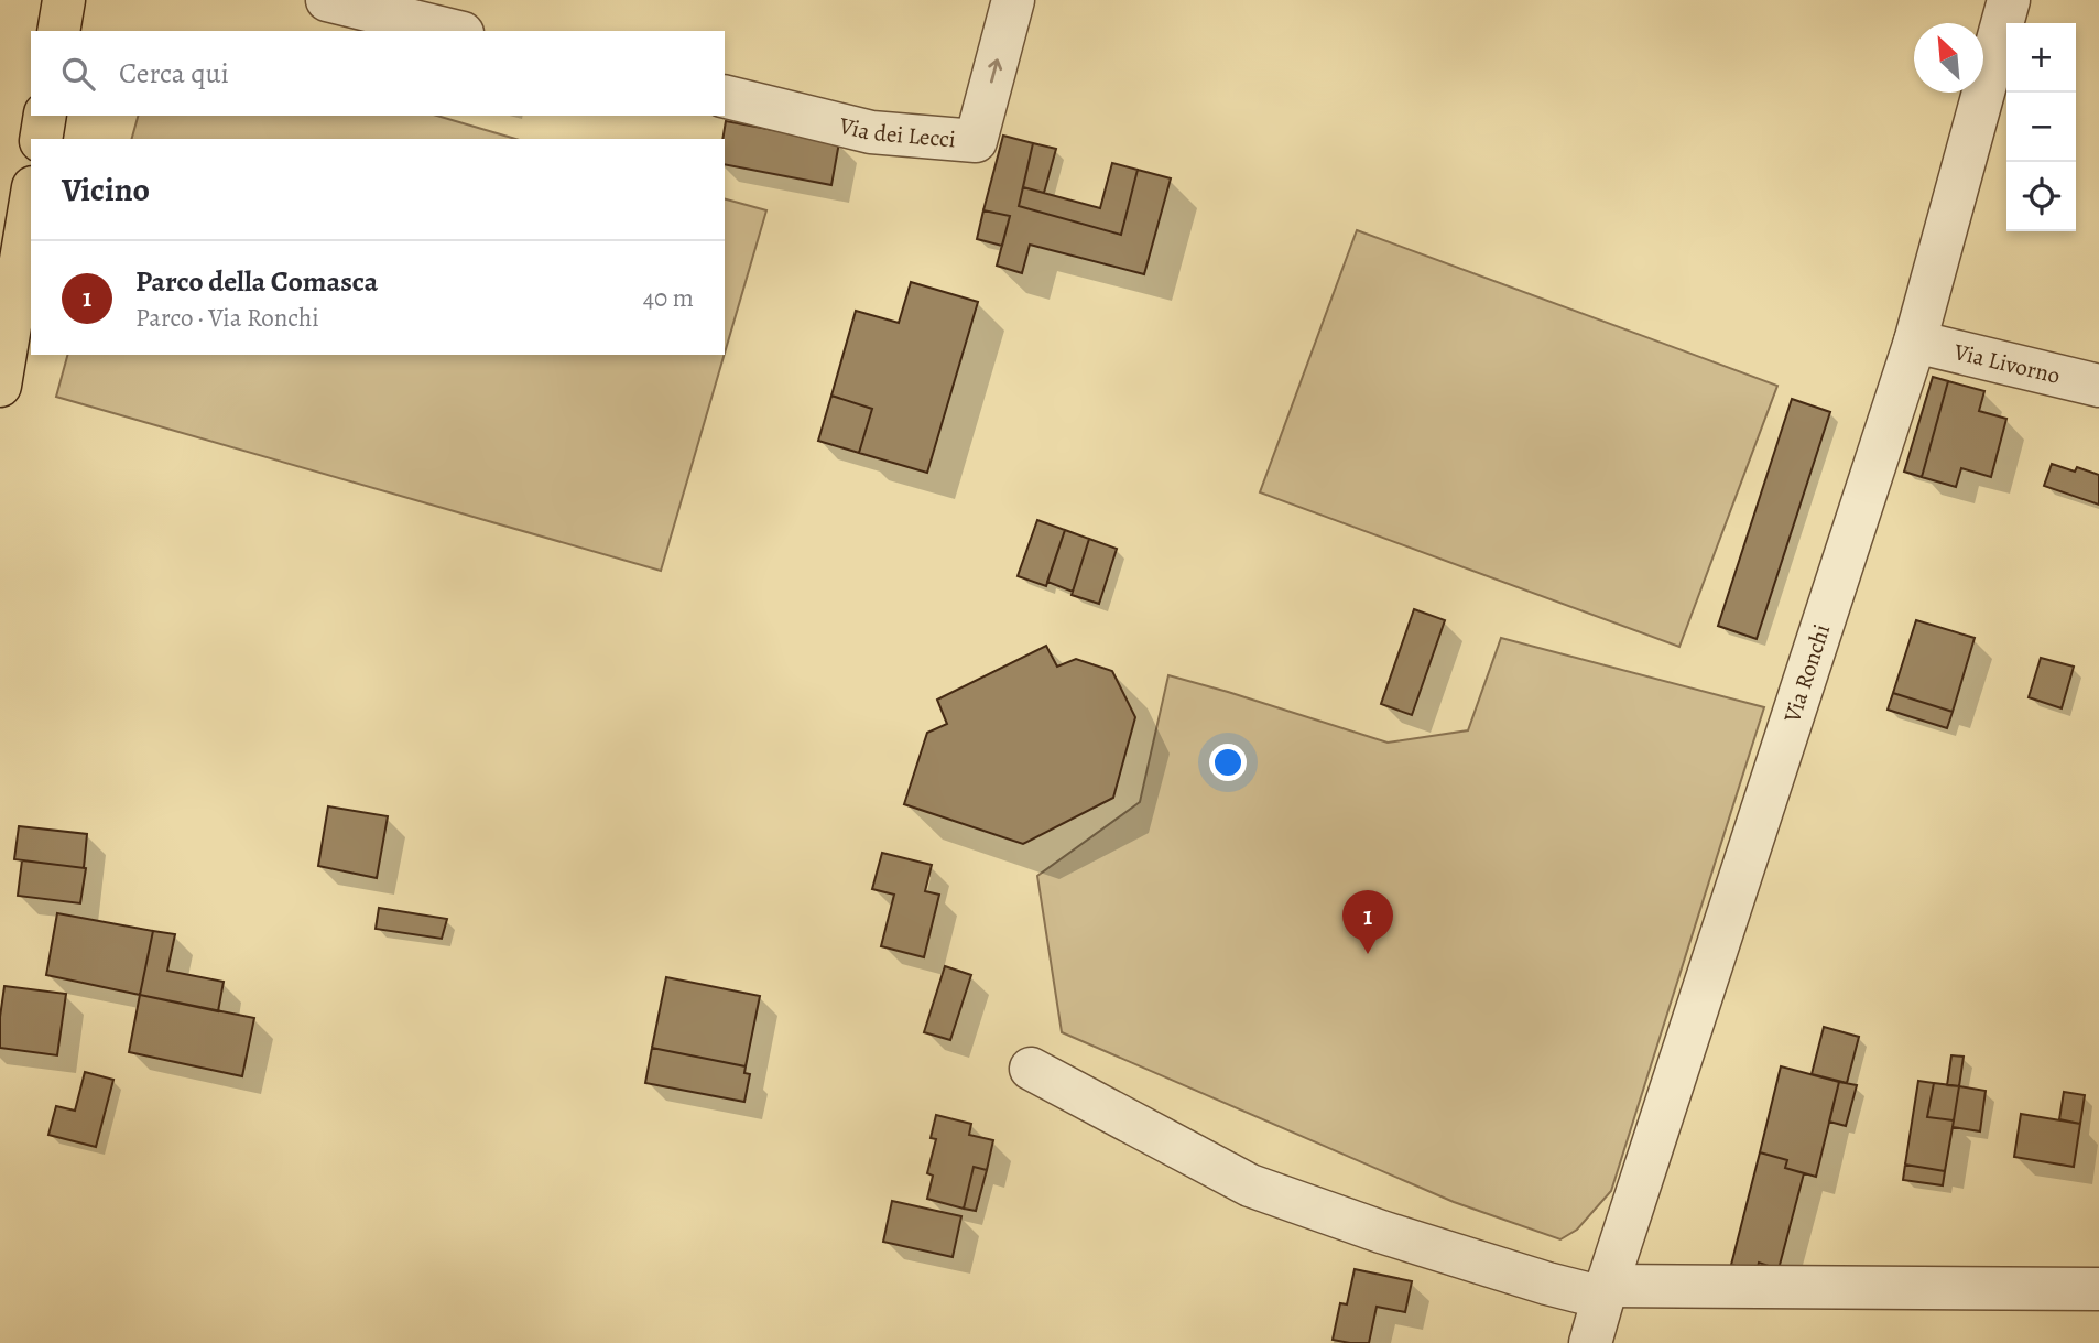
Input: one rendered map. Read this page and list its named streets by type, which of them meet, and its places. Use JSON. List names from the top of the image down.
{
  "streets": {
    "street": ["Via dei Lecci", "Via Livorno", "Via Ronchi"]
  },
  "crossings": [
    ["Via Livorno", "Via Ronchi"]
  ],
  "north": "top left",
  "page": {
    "map_buttons": ["+", "−"],
    "search": "Cerca qui",
    "heading": "Vicino",
    "list": [
      {
        "mark": "1",
        "name": "Parco della Comasca",
        "note": "Parco · Via Ronchi",
        "value": "40 m"
      }
    ],
    "pins": "1"
  }
}
